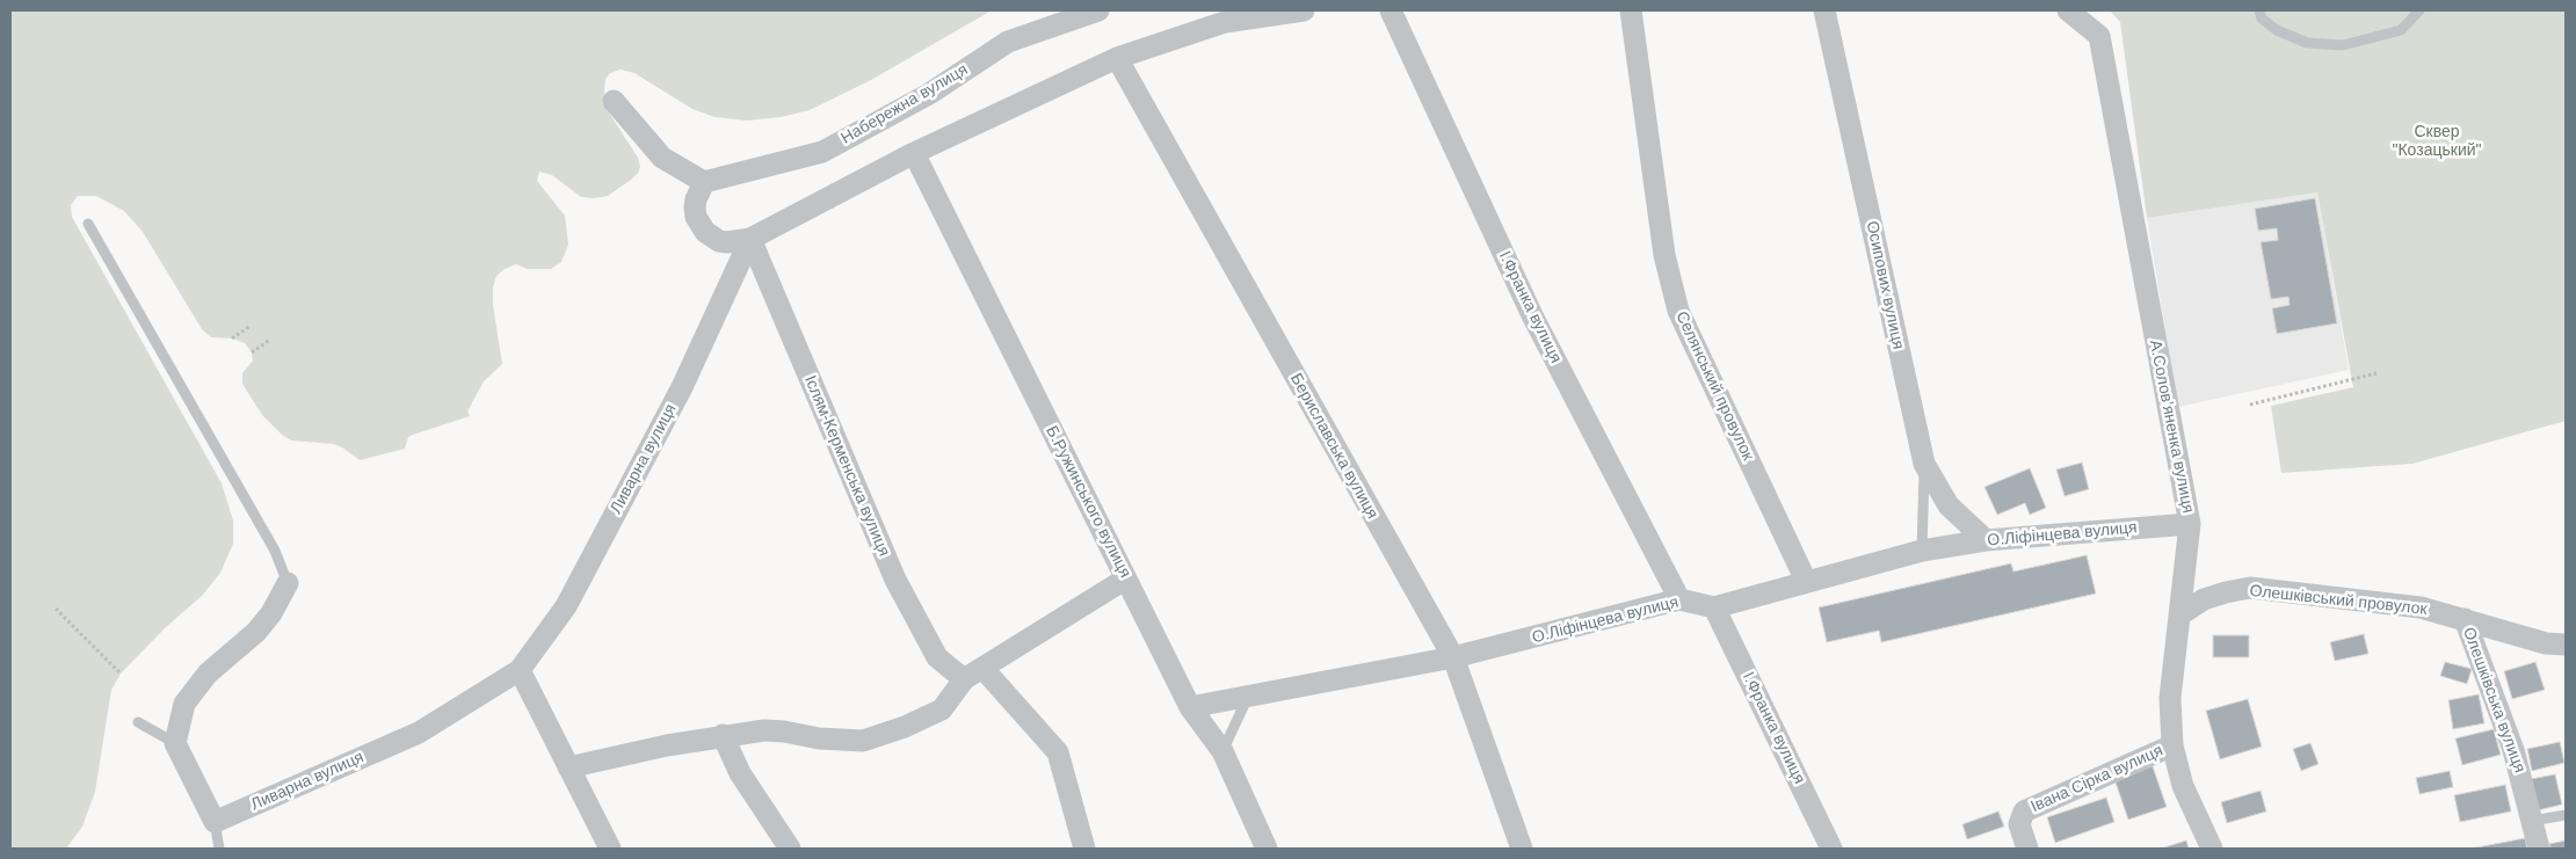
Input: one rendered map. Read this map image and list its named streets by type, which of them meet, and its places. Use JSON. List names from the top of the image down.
{
  "streets": {
    "street": [
      "Набережна вулиця",
      "Осипових вулиця",
      "І.Франка вулиця",
      "Селянський провулок",
      "А.Солов’яненка вулиця",
      "Бериславська вулиця",
      "Ливарна вулиця",
      "Іслям-Керменська вулиця",
      "Б.Ружинського вулиця",
      "О.Ліфінцева вулиця",
      "Олешківський провулок",
      "Олешківська вулиця",
      "Івана Сірка вулиця"
    ]
  },
  "crossings": [
    ["Осипових вулиця", "О.Ліфінцева вулиця"],
    ["І.Франка вулиця", "О.Ліфінцева вулиця"],
    ["Селянський провулок", "О.Ліфінцева вулиця"],
    ["А.Солов’яненка вулиця", "О.Ліфінцева вулиця"],
    ["А.Солов’яненка вулиця", "Олешківський провулок"],
    ["А.Солов’яненка вулиця", "Івана Сірка вулиця"],
    ["Бериславська вулиця", "О.Ліфінцева вулиця"],
    ["Ливарна вулиця", "Іслям-Керменська вулиця"],
    ["Б.Ружинського вулиця", "О.Ліфінцева вулиця"],
    ["Олешківський провулок", "Олешківська вулиця"]
  ],
  "parks": ["Сквер \"Козацький\""]
}
